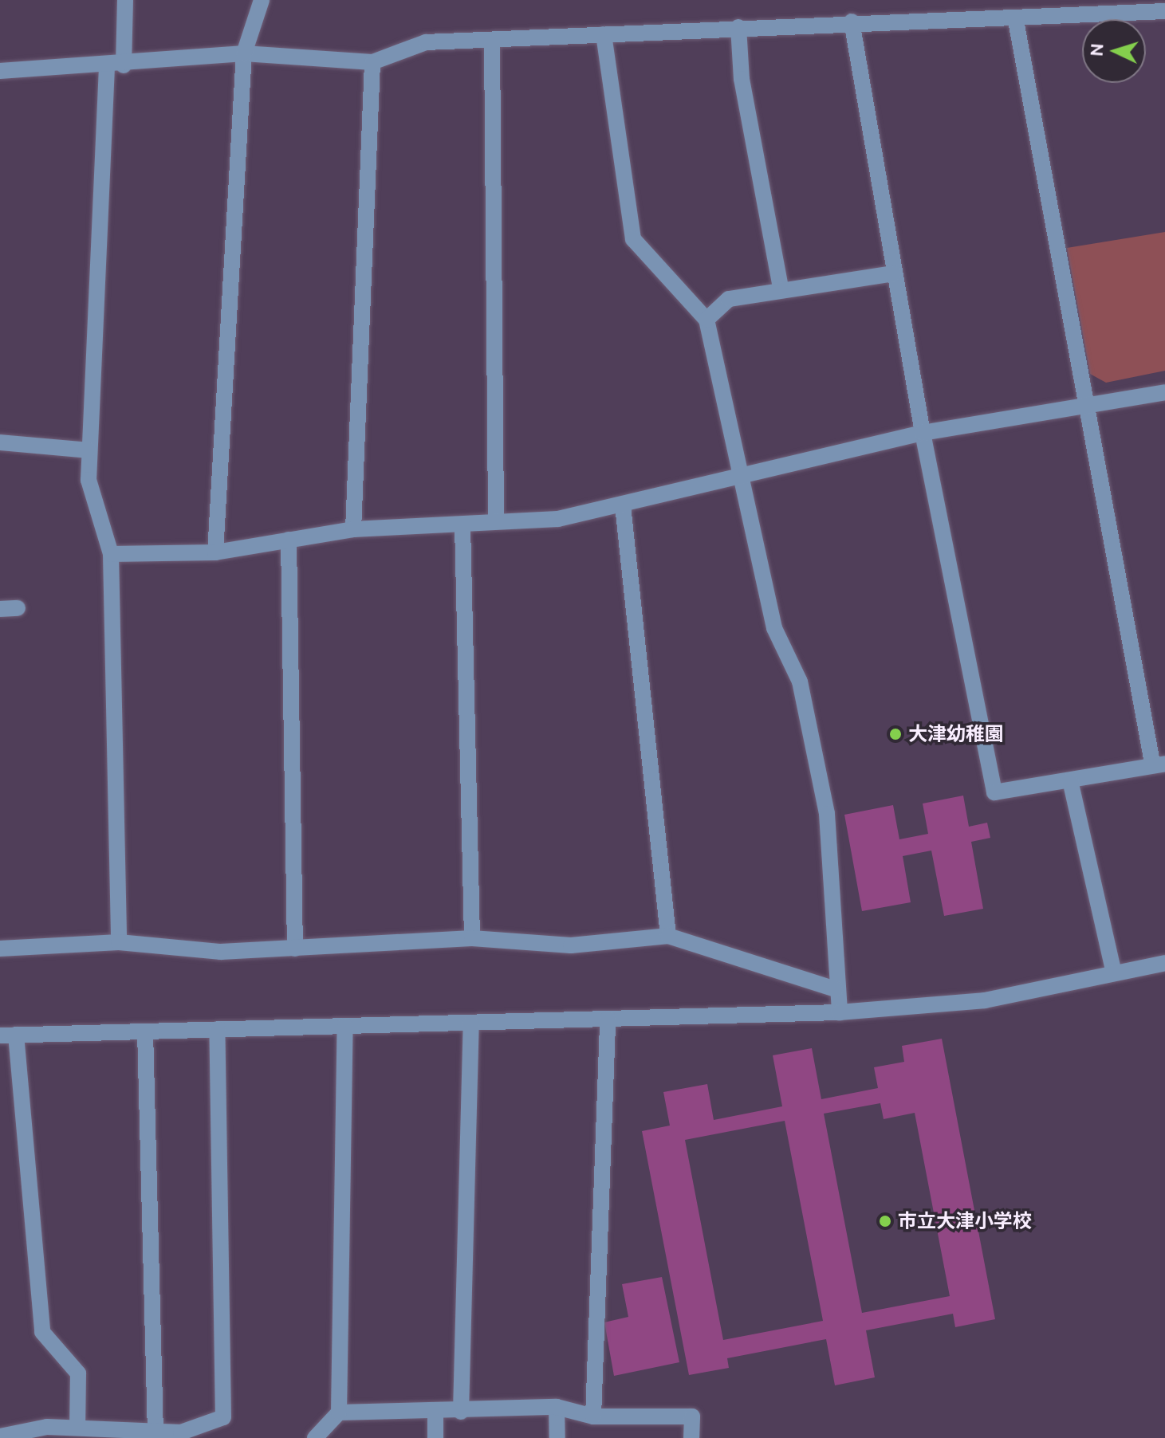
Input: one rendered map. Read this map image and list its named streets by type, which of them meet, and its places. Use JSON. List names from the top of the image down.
{
  "places": ["大津幼稚園", "市立大津小学校"],
  "north": "left"
}
